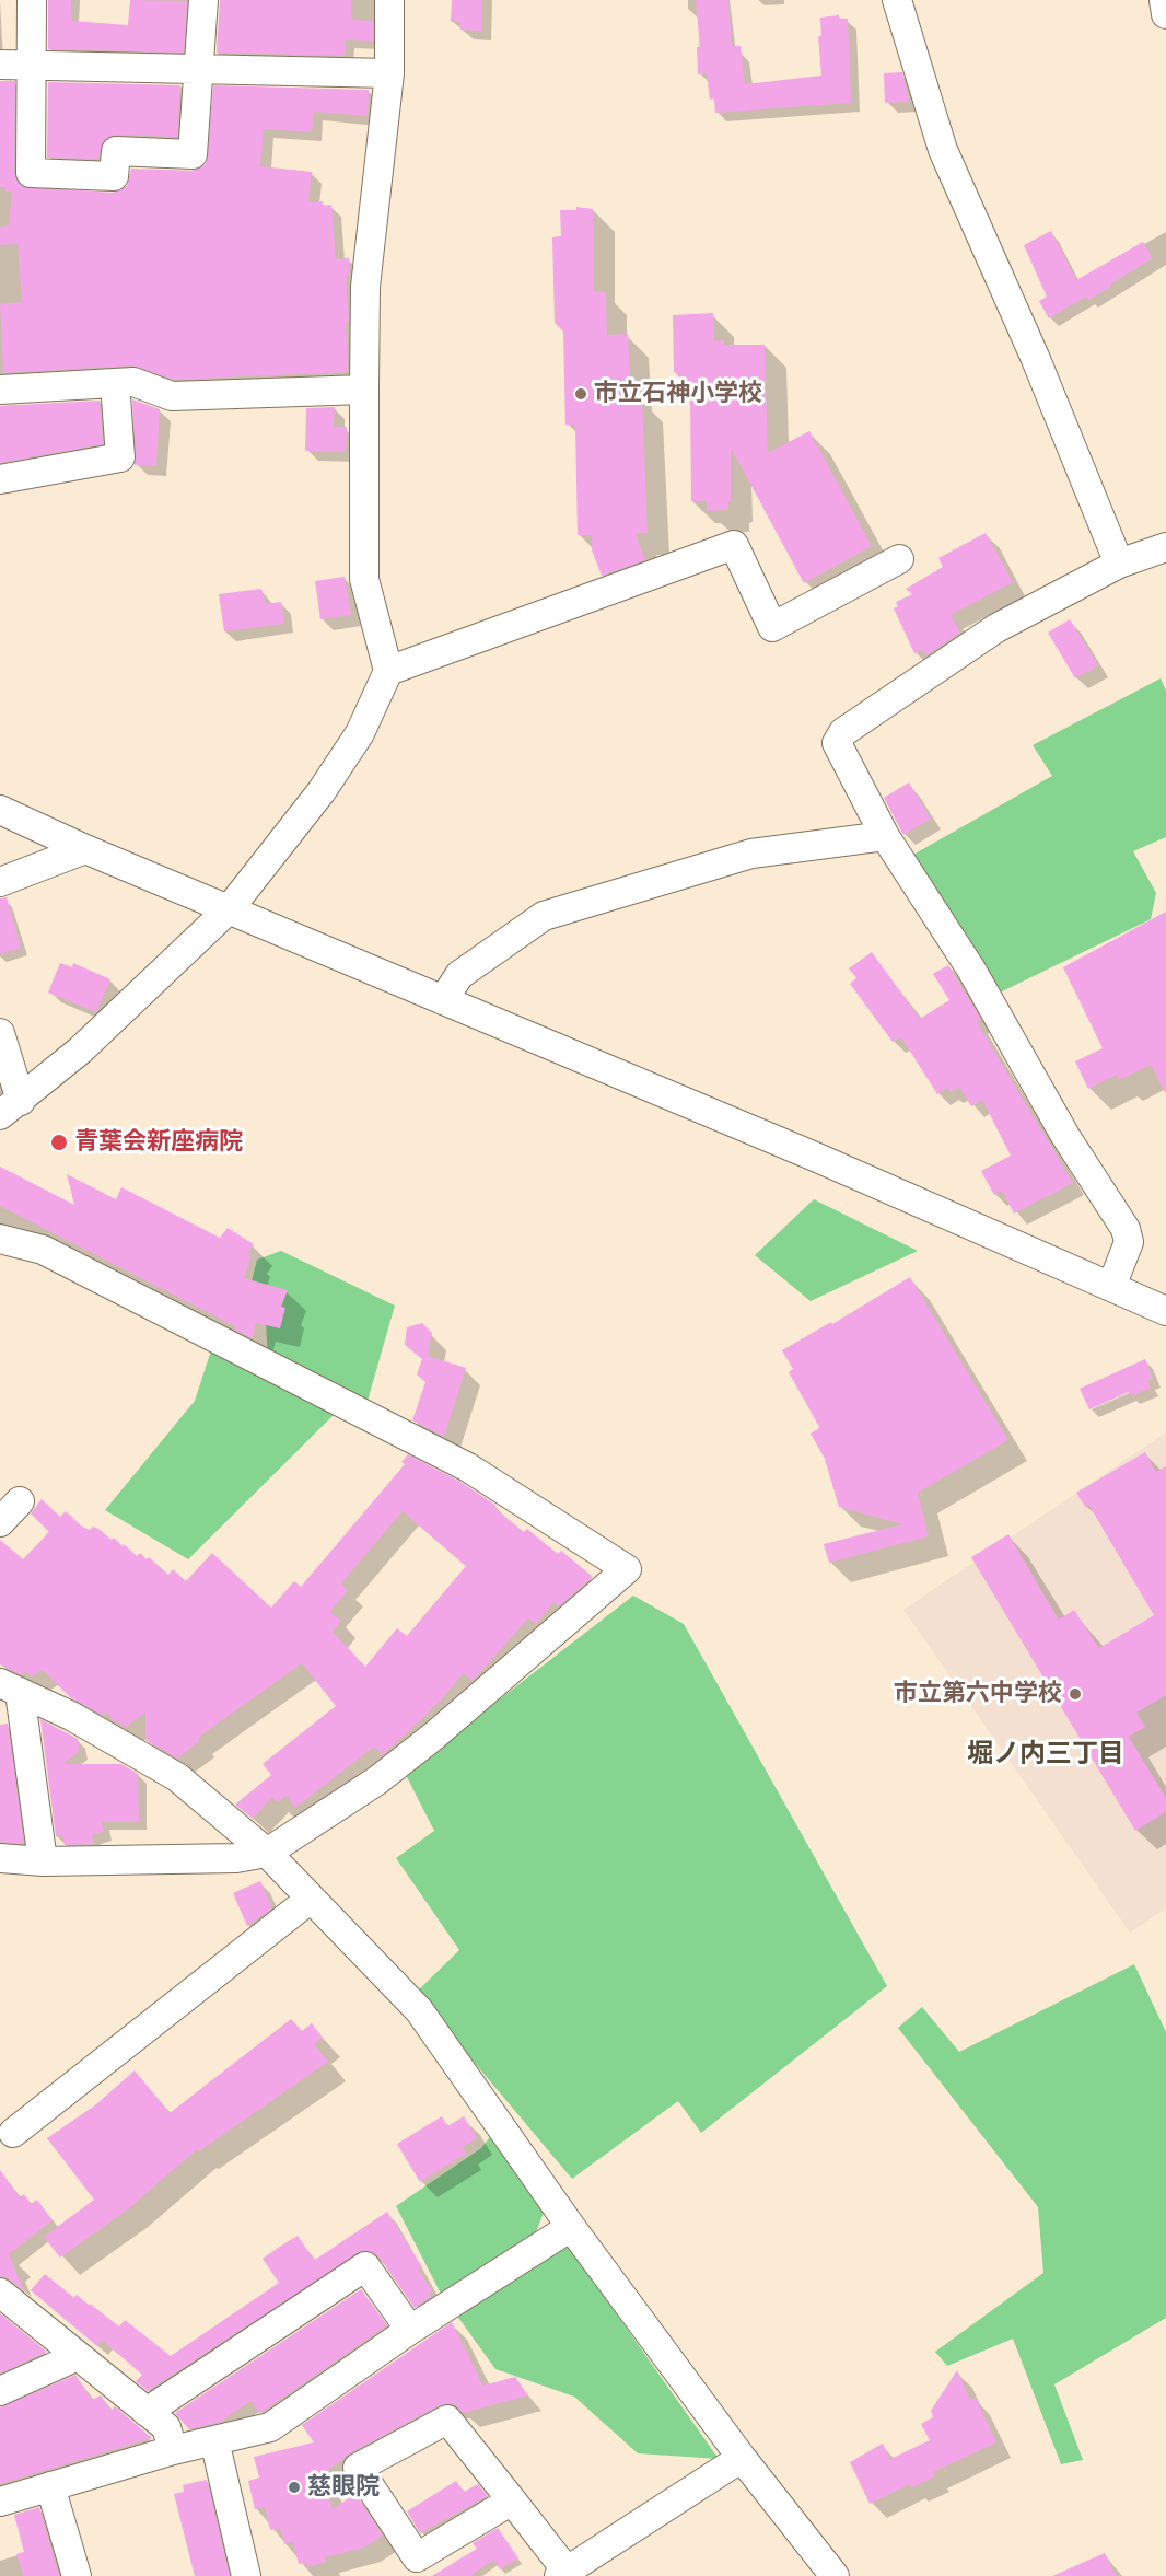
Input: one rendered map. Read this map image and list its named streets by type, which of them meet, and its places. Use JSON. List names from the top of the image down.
{
  "districts": ["堀ノ内三丁目"],
  "places": [
    "市立石神小学校",
    "青葉会新座病院",
    "市立第六中学校",
    "慈眼院"
  ]
}
